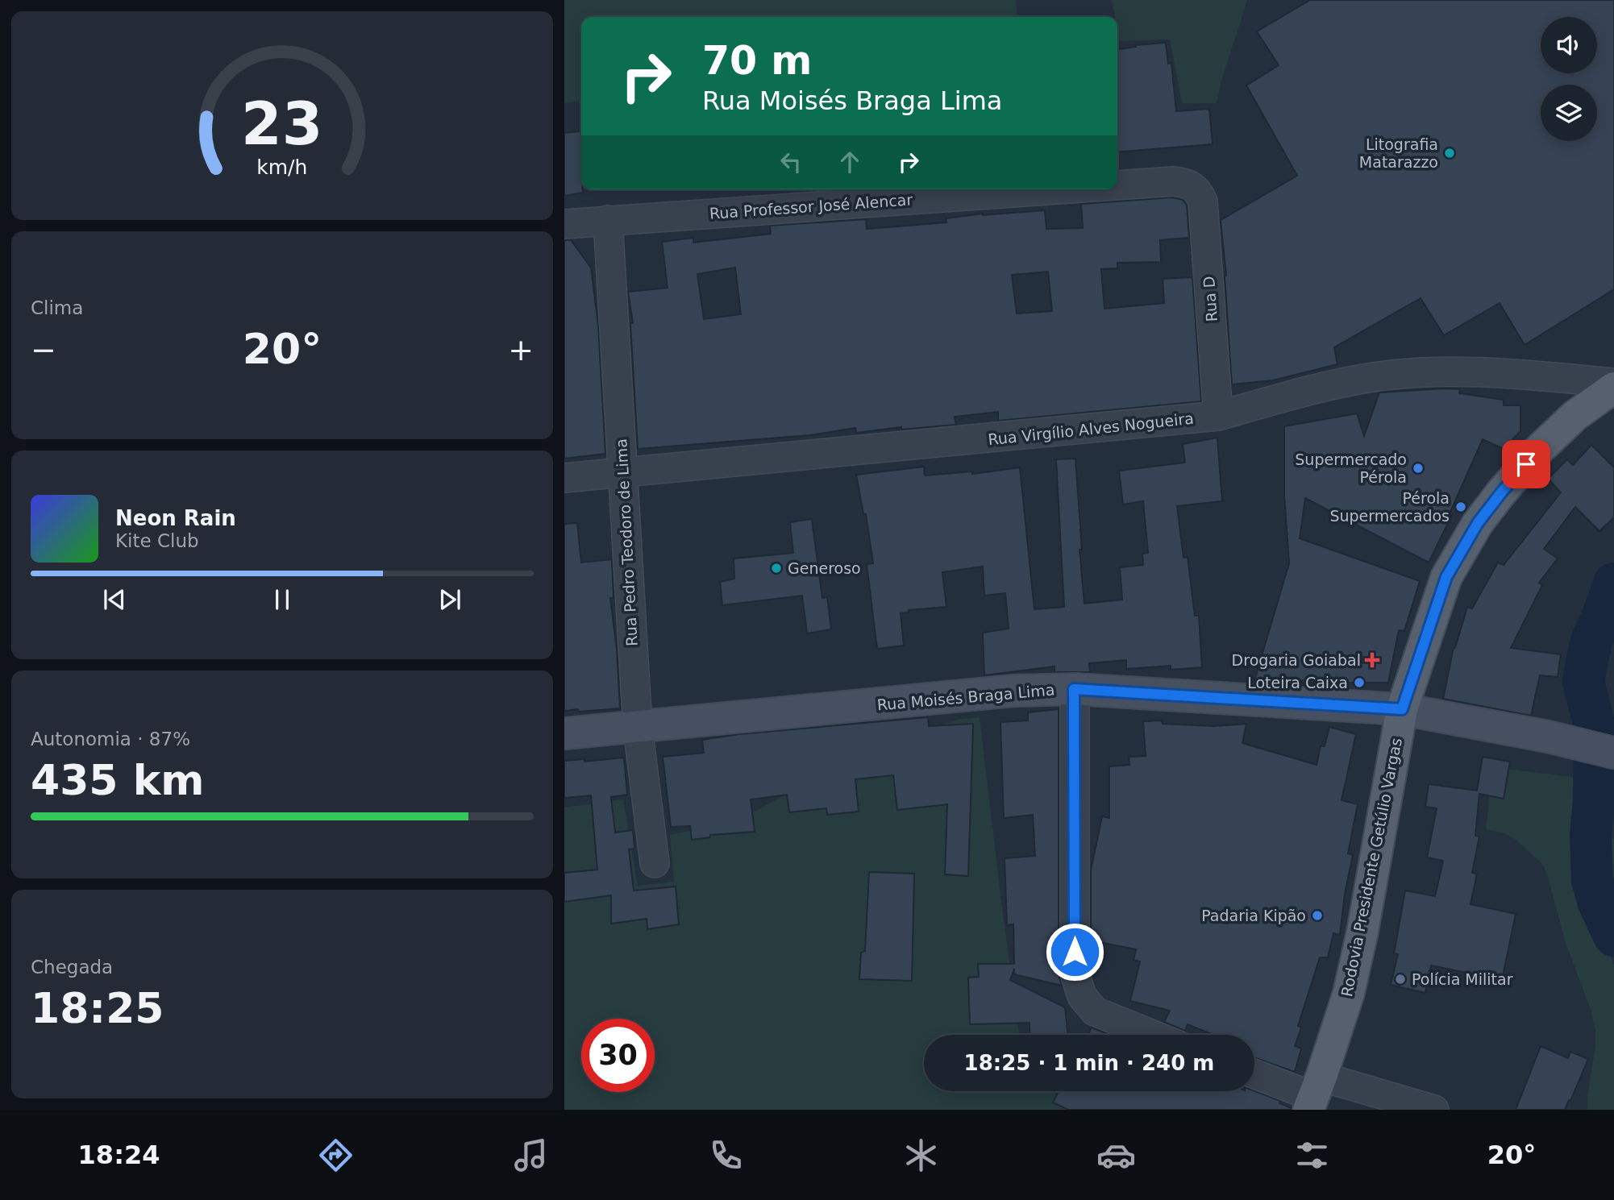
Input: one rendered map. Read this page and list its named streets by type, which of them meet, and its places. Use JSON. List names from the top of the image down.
{
  "streets": {
    "main road": ["Rodovia Presidente Getúlio Vargas"],
    "street": [
      "Rua Professor José Alencar",
      "Rua D",
      "Rua Virgílio Alves Nogueira",
      "Rua Pedro Teodoro de Lima",
      "Rua Moisés Braga Lima"
    ]
  },
  "crossings": [
    ["Rua Professor José Alencar", "Rua D"],
    ["Rua Professor José Alencar", "Rua Pedro Teodoro de Lima"],
    ["Rua D", "Rua Virgílio Alves Nogueira"],
    ["Rua Virgílio Alves Nogueira", "Rua Pedro Teodoro de Lima"],
    ["Rua Pedro Teodoro de Lima", "Rua Moisés Braga Lima"],
    ["Rua Moisés Braga Lima", "Rodovia Presidente Getúlio Vargas"]
  ],
  "places": {
    "other": [
      "Litografia Matarazzo",
      "Supermercado Pérola",
      "Pérola Supermercados",
      "Generoso",
      "Loteira Caixa",
      "Padaria Kipão",
      "Polícia Militar"
    ],
    "health": ["Drogaria Goiabal"]
  },
  "page": {
    "turn": ["70 m", "Rua Moisés Braga Lima"],
    "tile": [
      "Clima",
      ["Autonomia · 87%", "435 km"],
      ["Chegada", "18:25"]
    ],
    "heat": ["−", "20°", "+"],
    "song": ["Neon Rain", "Kite Club"],
    "limit": "30",
    "trip": "18:25 · 1 min · 240 m",
    "tabs": ["18:24", "20°"],
    "gauge": ["23", "km/h"]
  }
}
